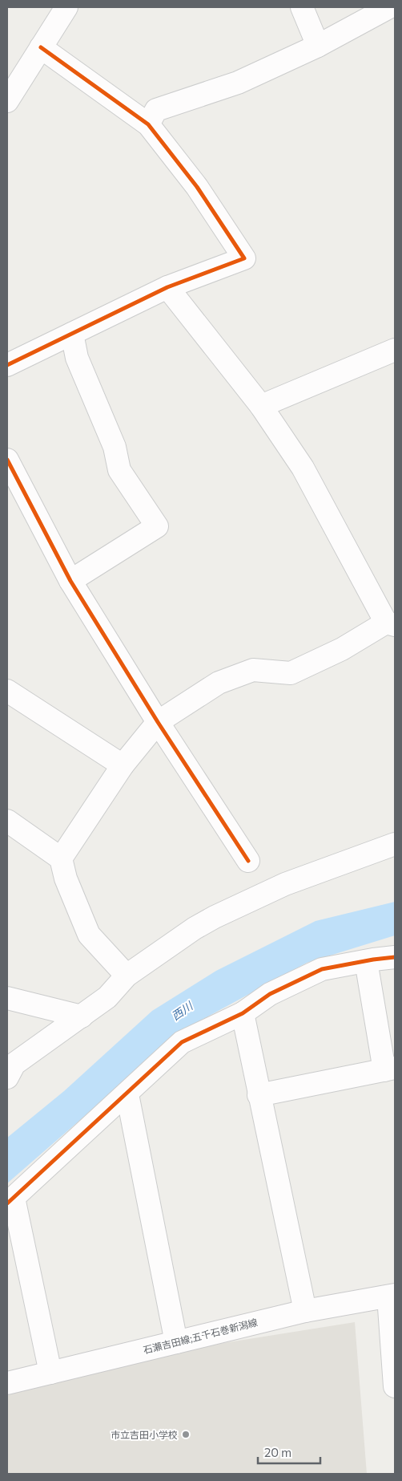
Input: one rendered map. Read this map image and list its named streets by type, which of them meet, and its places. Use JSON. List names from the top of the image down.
{
  "streets": {
    "street": ["石瀬吉田線;五千石巻新潟線"]
  },
  "water": ["西川"],
  "places": ["市立吉田小学校"],
  "scale_bar": "20 m"
}
